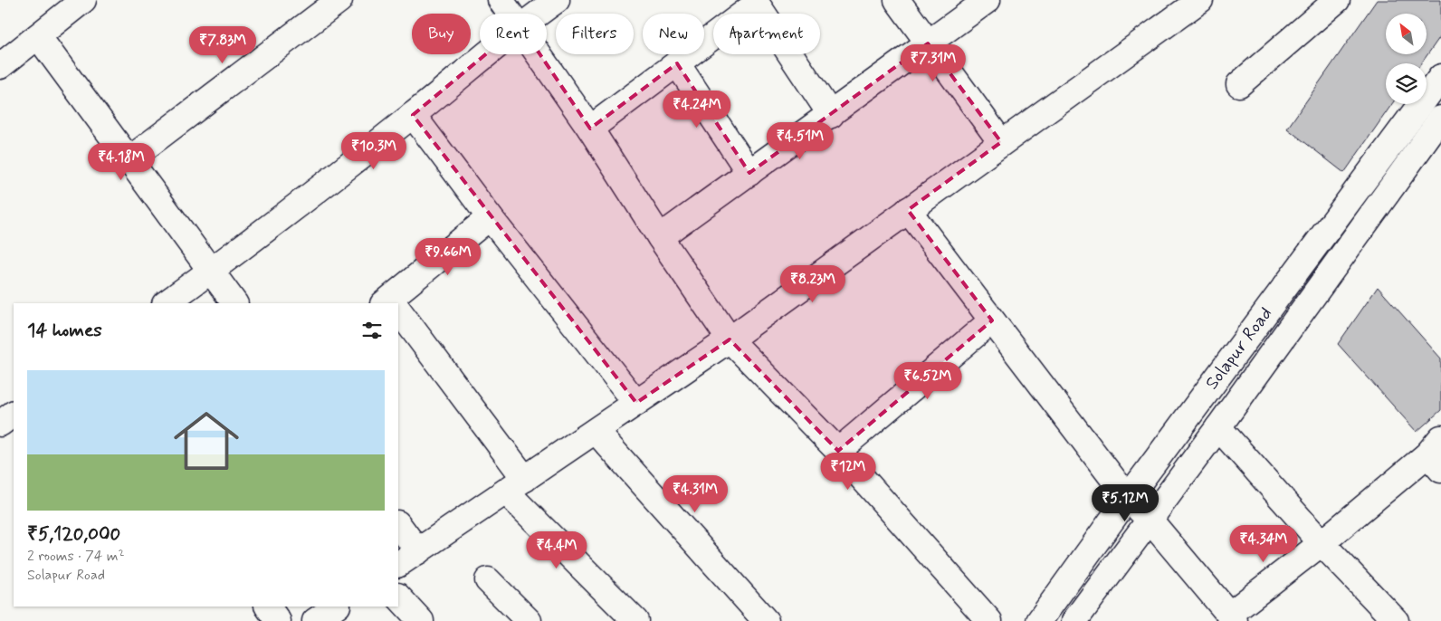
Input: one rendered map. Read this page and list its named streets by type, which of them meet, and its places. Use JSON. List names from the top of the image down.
{
  "streets": {
    "street": ["Solapur Road"]
  },
  "north": "top left",
  "page": {
    "chip": [
      "Buy",
      "Rent",
      "Filters",
      "New",
      "Apartment"
    ],
    "price": [
      "₹7.83M",
      "₹7.31M",
      "₹4.24M",
      "₹4.51M",
      "₹10.3M",
      "₹4.18M",
      "₹9.66M",
      "₹8.23M",
      "₹6.52M",
      "₹12M",
      "₹4.31M",
      "₹5.12M",
      "₹4.34M",
      "₹4.4M"
    ],
    "heading": "14 homes",
    "list": [
      {
        "name": "₹5,120,000",
        "note": "2 rooms · 74 m² · Solapur Road"
      }
    ]
  }
}
